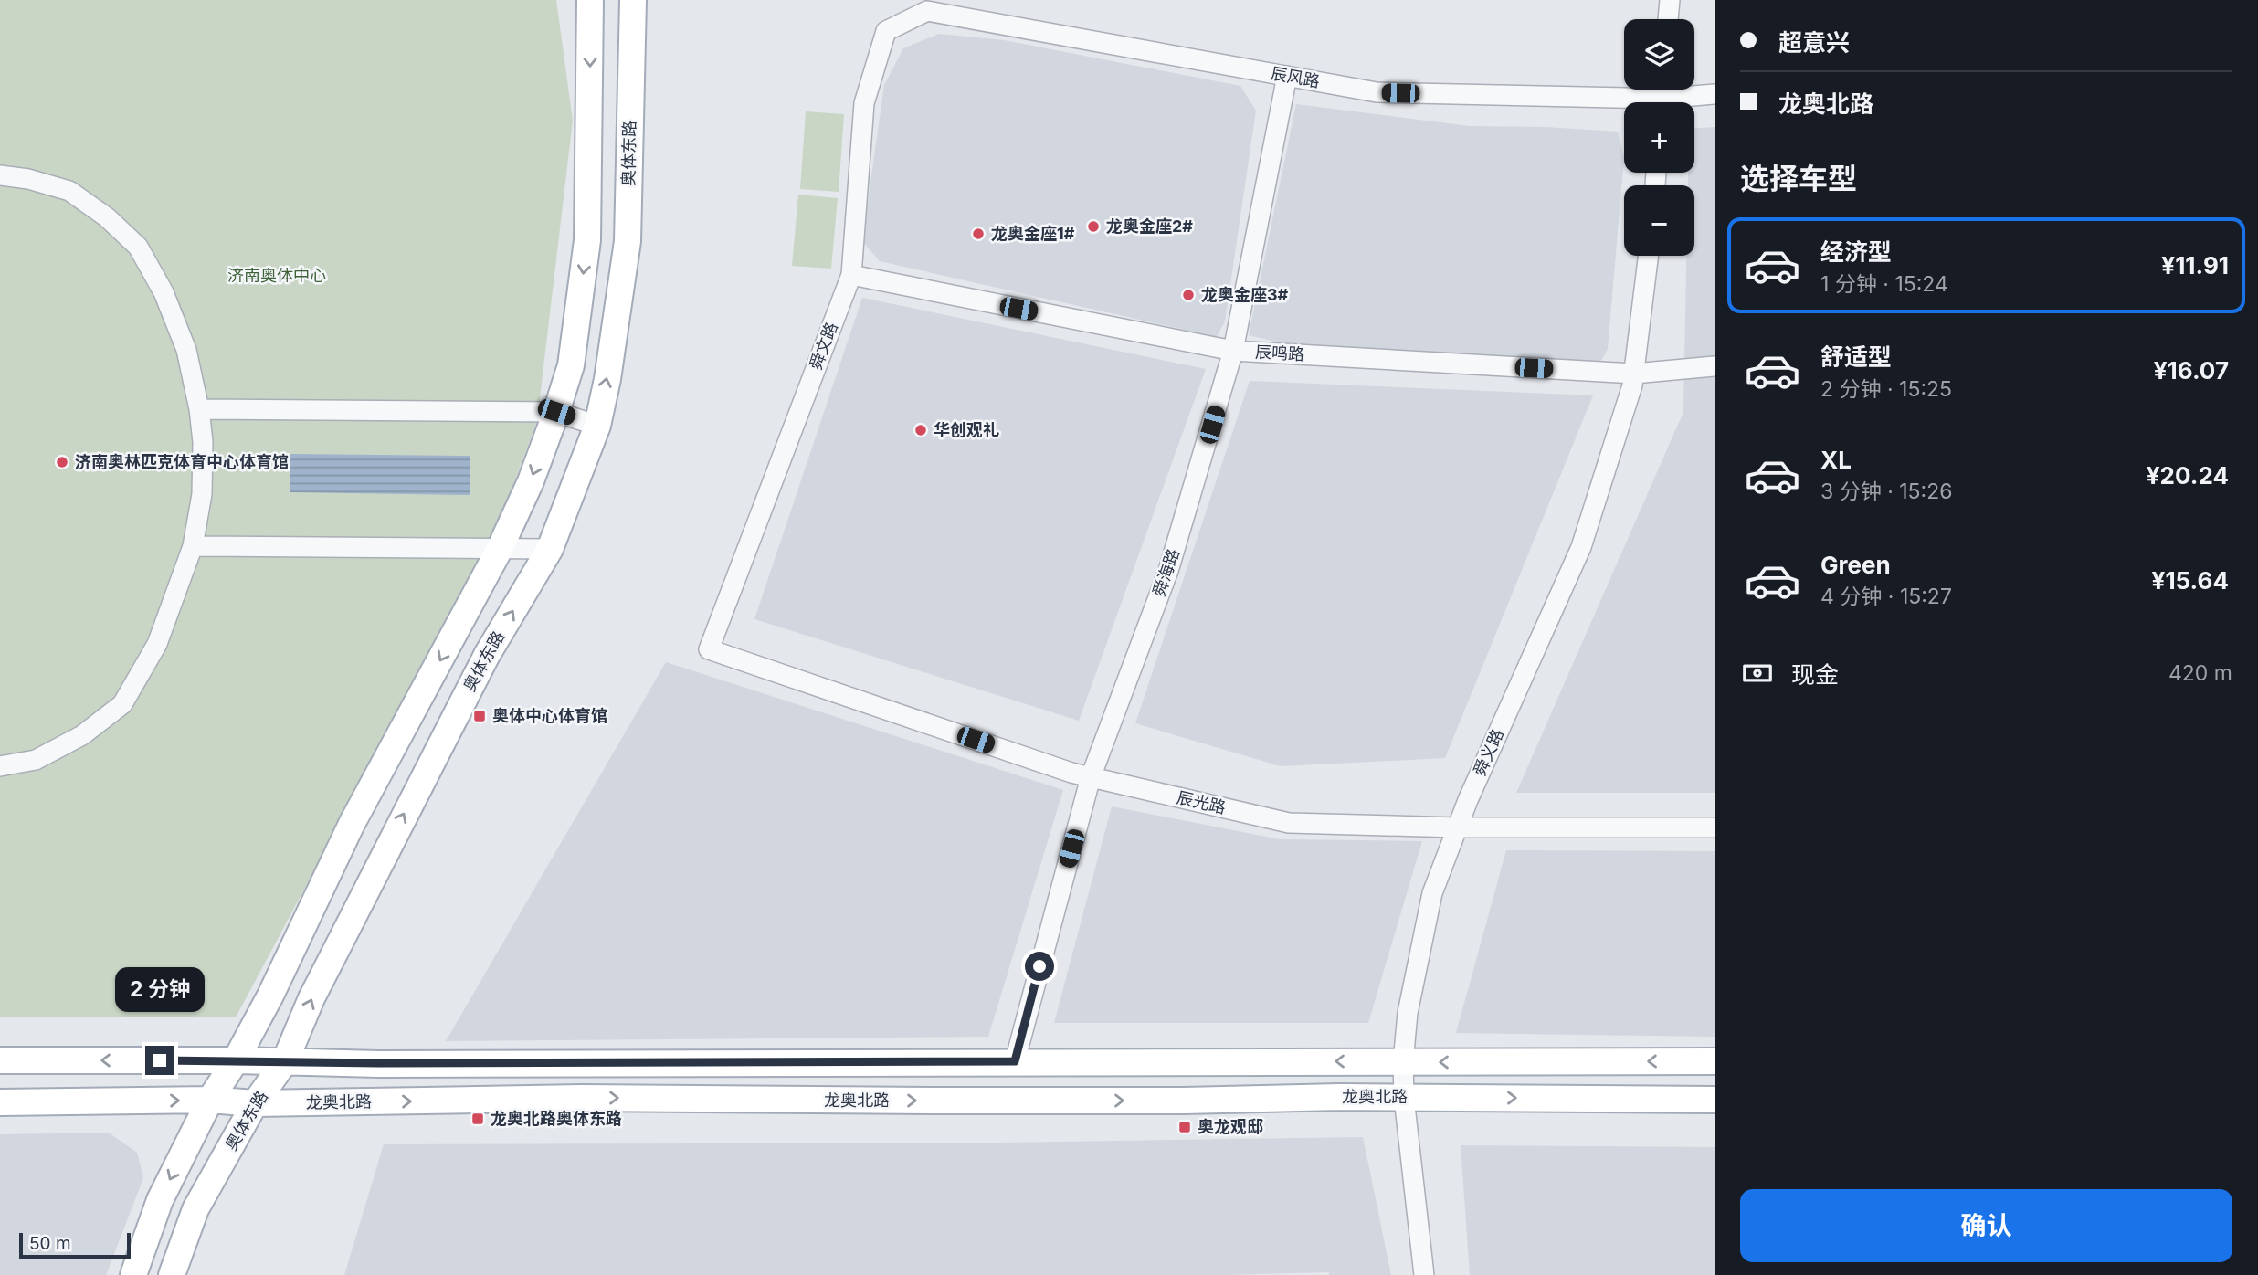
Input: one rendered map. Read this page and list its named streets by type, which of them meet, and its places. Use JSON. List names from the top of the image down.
{
  "streets": {
    "main road": ["奥体东路", "龙奥北路"],
    "street": [
      "辰风路",
      "舜文路",
      "辰鸣路",
      "舜海路",
      "舜义路",
      "辰光路"
    ]
  },
  "crossings": [
    ["辰风路", "舜文路"],
    ["辰风路", "舜海路"],
    ["奥体东路", "龙奥北路"],
    ["舜文路", "辰鸣路"],
    ["舜文路", "辰光路"],
    ["辰鸣路", "舜海路"],
    ["辰鸣路", "舜义路"],
    ["舜海路", "辰光路"],
    ["舜义路", "辰光路"],
    ["舜义路", "龙奥北路"]
  ],
  "parks": ["济南奥体中心"],
  "places": {
    "other": [
      "龙奥金座2#",
      "龙奥金座1#",
      "龙奥金座3#",
      "华创观礼",
      "济南奥林匹克体育中心体育馆"
    ],
    "transit": ["奥体中心体育馆", "龙奥北路奥体东路", "奥龙观邸"]
  },
  "scale_bar": "50 m",
  "page": {
    "banner": ["超意兴", "龙奥北路"],
    "map_buttons": ["+", "−"],
    "heading": "选择车型",
    "list": [
      {
        "name": "经济型",
        "note": "1 分钟 · 15:24",
        "value": "¥11.91"
      },
      {
        "name": "舒适型",
        "note": "2 分钟 · 15:25",
        "value": "¥16.07"
      },
      {
        "name": "XL",
        "note": "3 分钟 · 15:26",
        "value": "¥20.24"
      },
      {
        "name": "Green",
        "note": "4 分钟 · 15:27",
        "value": "¥15.64"
      }
    ],
    "pay": ["现金", "420 m"],
    "bubble": "2 分钟",
    "buttons": "确认",
    "scale": "50 m"
  }
}
